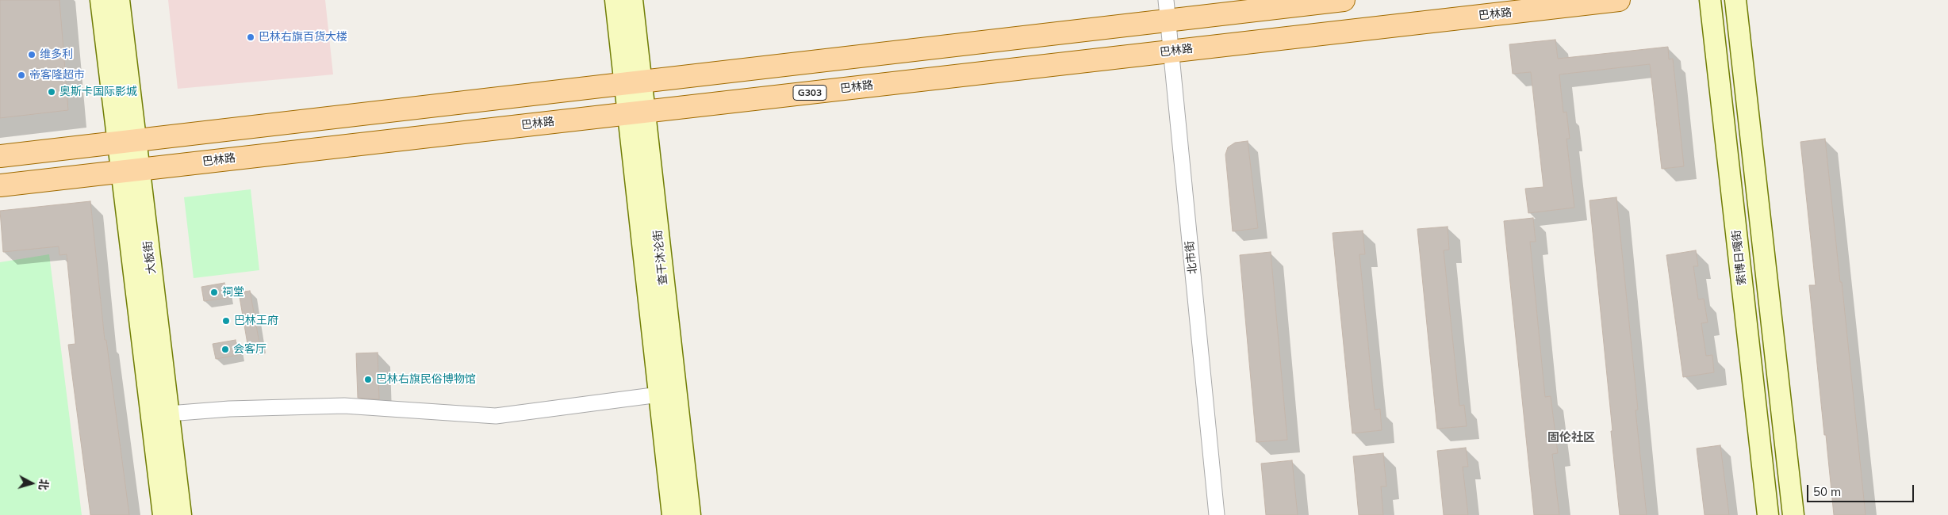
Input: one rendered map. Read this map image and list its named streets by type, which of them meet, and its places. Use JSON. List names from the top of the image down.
{
  "streets": {
    "main road": ["巴林路", "G303"],
    "street": [
      "大板街",
      "查干沐沦街",
      "北市街",
      "索博日嘎街"
    ]
  },
  "crossings": [
    ["巴林路", "大板街"],
    ["巴林路", "查干沐沦街"],
    ["巴林路", "北市街"]
  ],
  "districts": ["固伦社区"],
  "places": [
    "巴林右旗百货大楼",
    "维多利",
    "帝客隆超市",
    "奥斯卡国际影城",
    "祠堂",
    "巴林王府",
    "会客厅",
    "巴林右旗民俗博物馆"
  ],
  "scale_bar": "50 m",
  "north": "right"
}
